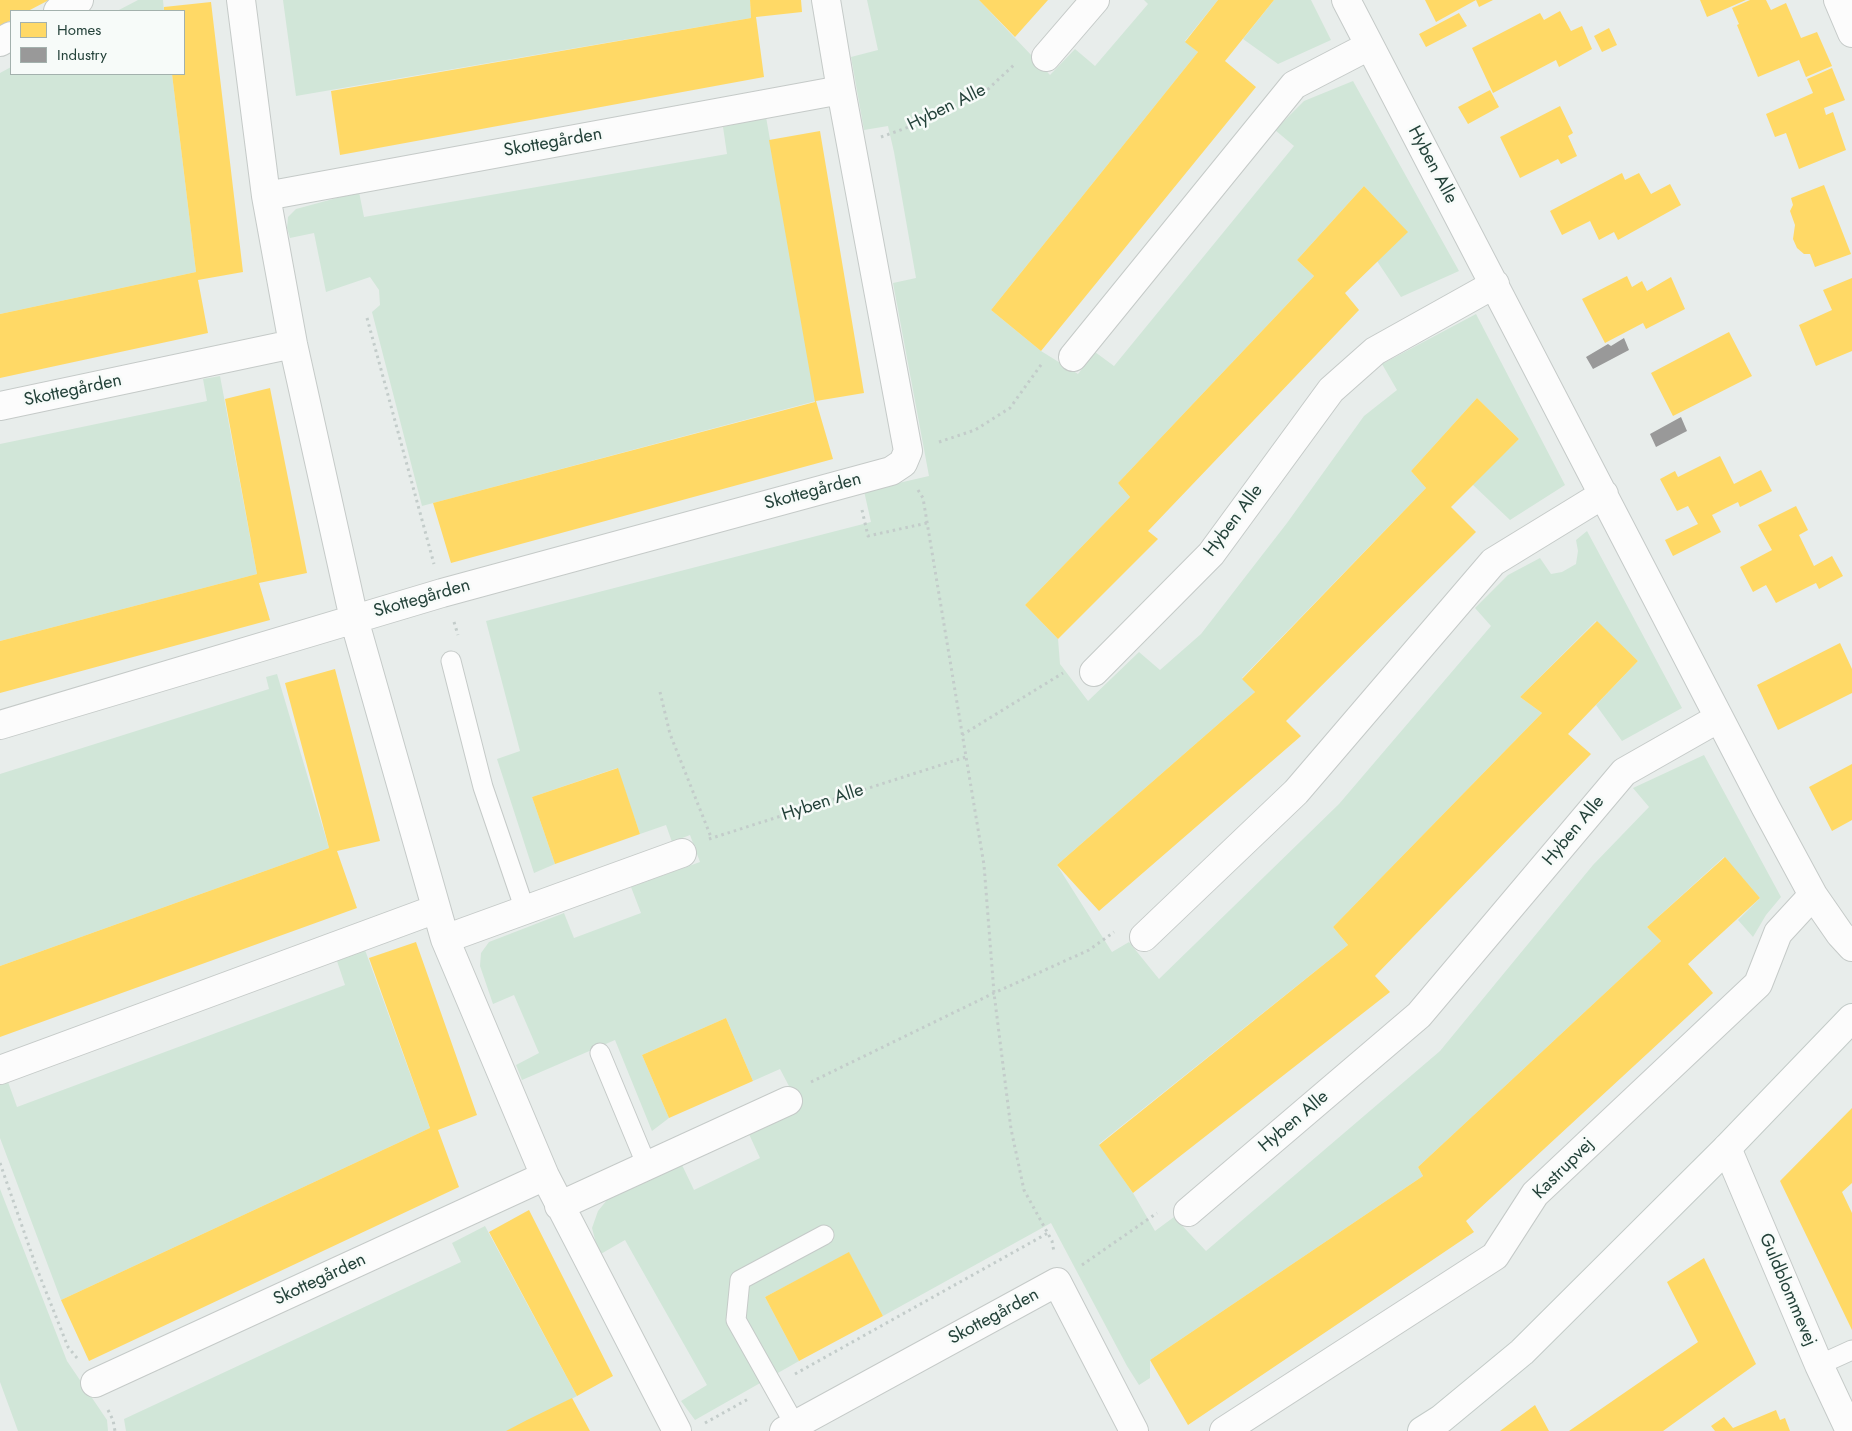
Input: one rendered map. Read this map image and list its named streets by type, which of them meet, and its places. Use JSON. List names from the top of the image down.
{
  "streets": {
    "street": [
      "Hyben Alle",
      "Skottegården",
      "Kastrupvej",
      "Guldblommevej"
    ]
  },
  "crossings": [
    ["Hyben Alle", "Kastrupvej"]
  ],
  "legend": ["Homes", "Industry"]
}
